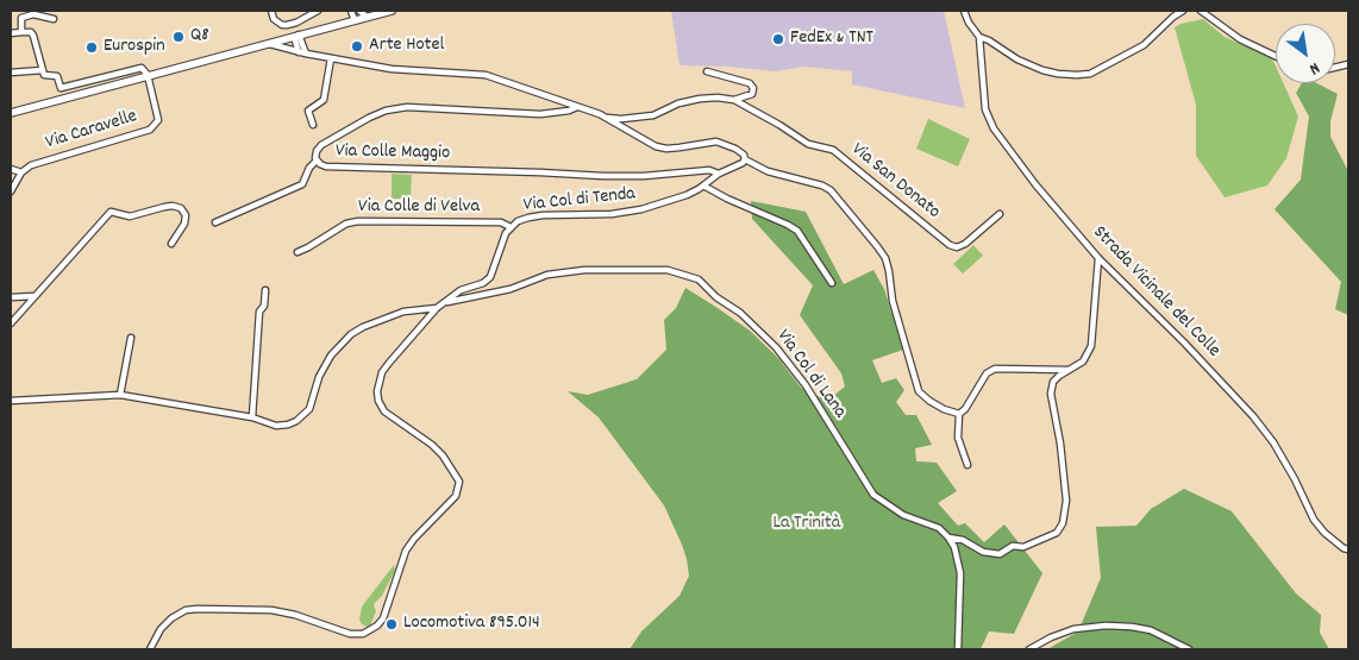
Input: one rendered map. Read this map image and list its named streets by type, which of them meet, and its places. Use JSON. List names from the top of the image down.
{
  "streets": {
    "street": [
      "Via Caravelle",
      "Via Colle Maggio",
      "Via San Donato",
      "Via Col di Tenda",
      "Via Colle di Velva",
      "Strada Vicinale del Colle",
      "Via Col di Lana"
    ]
  },
  "crossings": [
    ["Via Colle Maggio", "Via Col di Tenda"],
    ["Via Col di Tenda", "Via Colle di Velva"],
    ["Via Col di Tenda", "Via Col di Lana"],
    ["Strada Vicinale del Colle", "Via Col di Lana"]
  ],
  "parks": ["La Trinità"],
  "places": [
    "Q8",
    "FedEx & TNT",
    "Arte Hotel",
    "Eurospin",
    "Locomotiva 895.014"
  ],
  "north": "bottom right"
}
